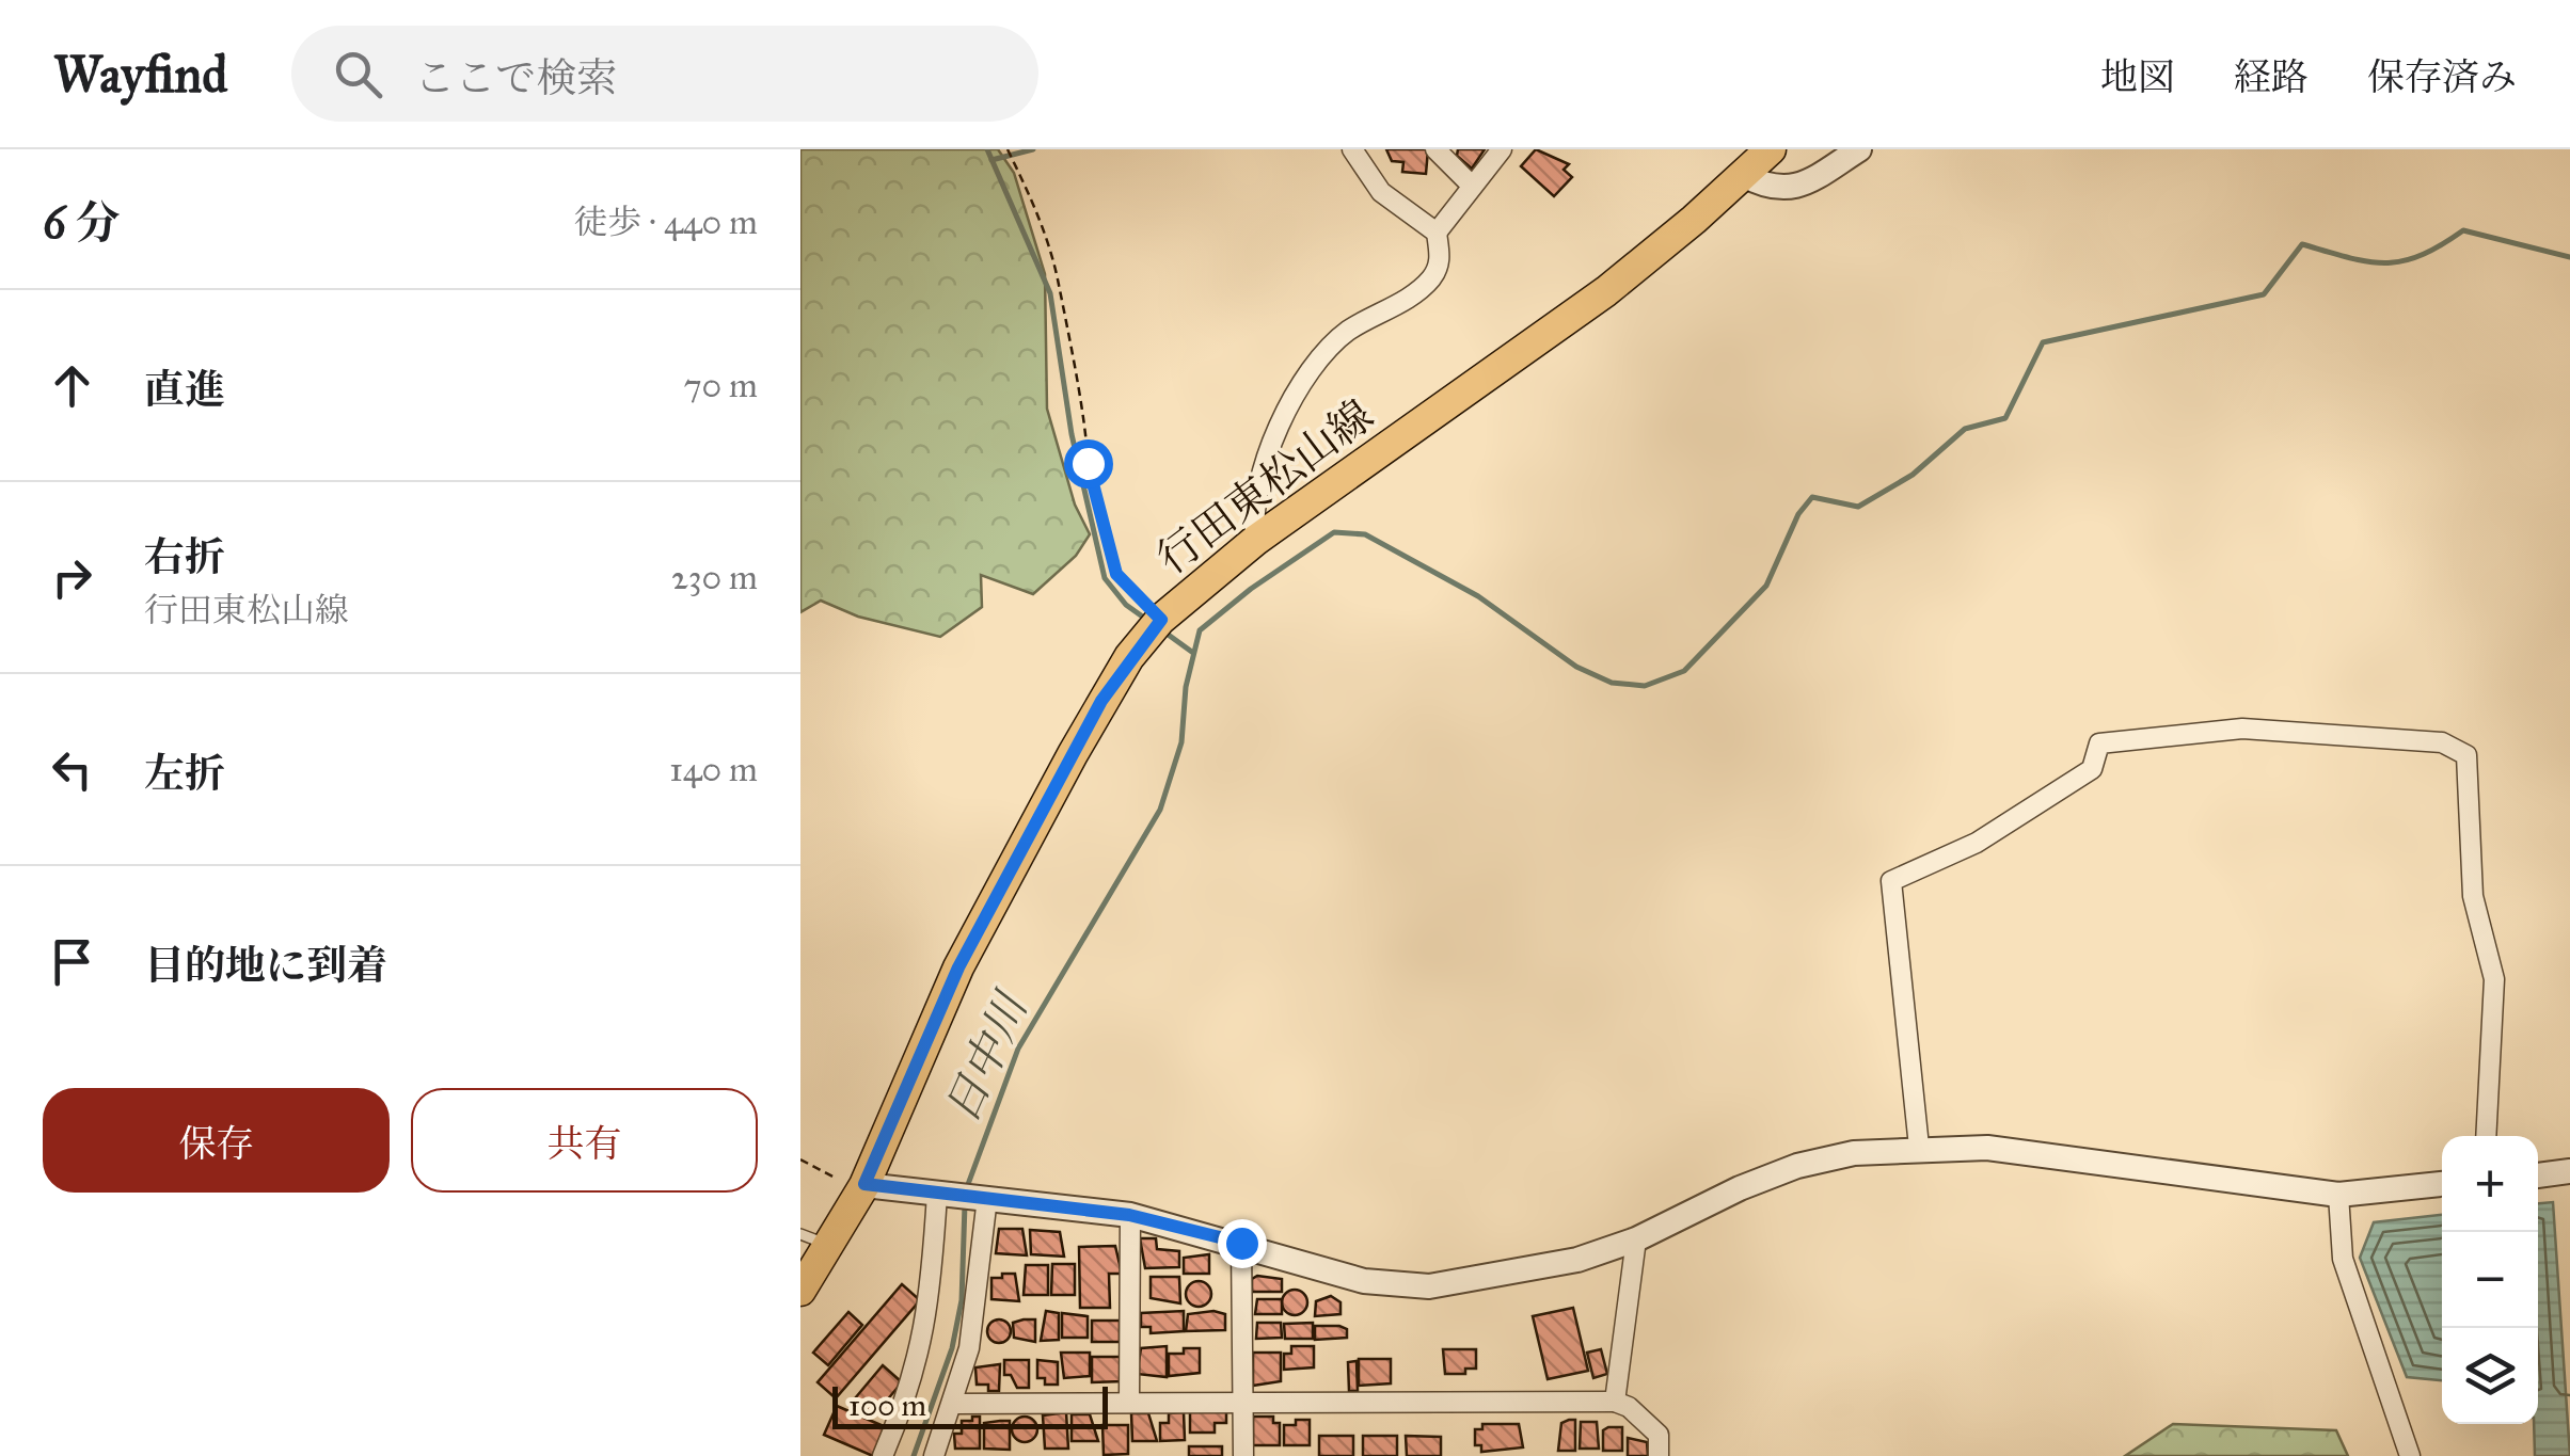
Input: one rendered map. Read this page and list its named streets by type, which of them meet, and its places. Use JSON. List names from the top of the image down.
{
  "streets": {
    "main road": ["行田東松山線"]
  },
  "water": ["日中川"],
  "scale_bar": "100 m",
  "page": {
    "header": "Wayfind",
    "search": "ここで検索",
    "nav": ["地図", "経路", "保存済み"],
    "heading": ["6 分", "徒歩 · 440 m"],
    "list": [
      ["直進", "70 m"],
      ["右折", "行田東松山線", "230 m"],
      ["左折", "140 m"],
      "目的地に到着"
    ],
    "buttons": ["保存", "共有"],
    "map_buttons": ["+", "−"],
    "scale": "100 m"
  }
}
